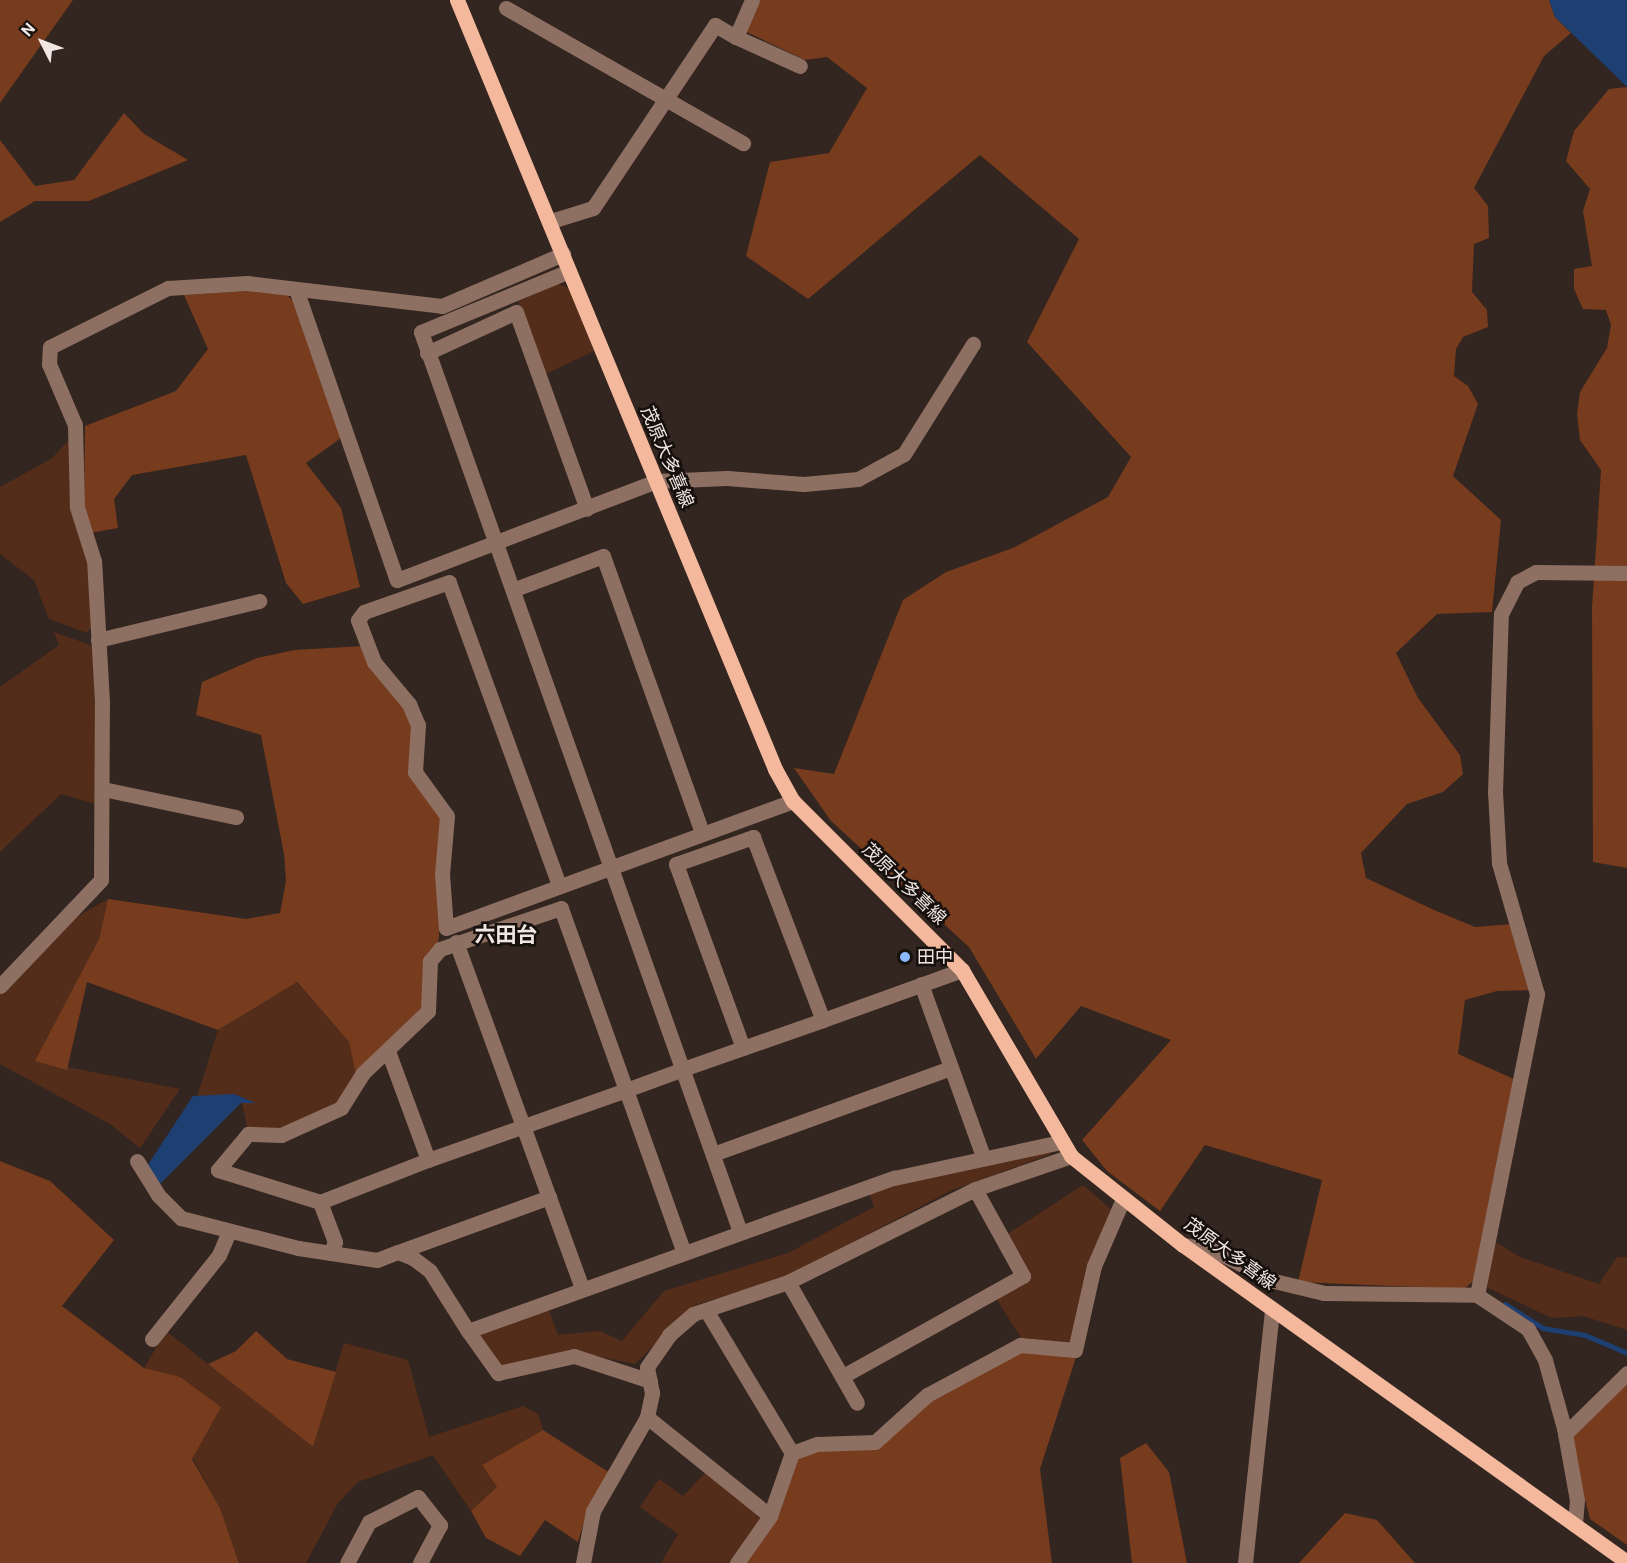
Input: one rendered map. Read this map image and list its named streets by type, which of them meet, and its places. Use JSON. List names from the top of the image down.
{
  "streets": {
    "main road": ["茂原大多喜線"]
  },
  "districts": ["六田台"],
  "places": ["田中"],
  "north": "top left"
}
